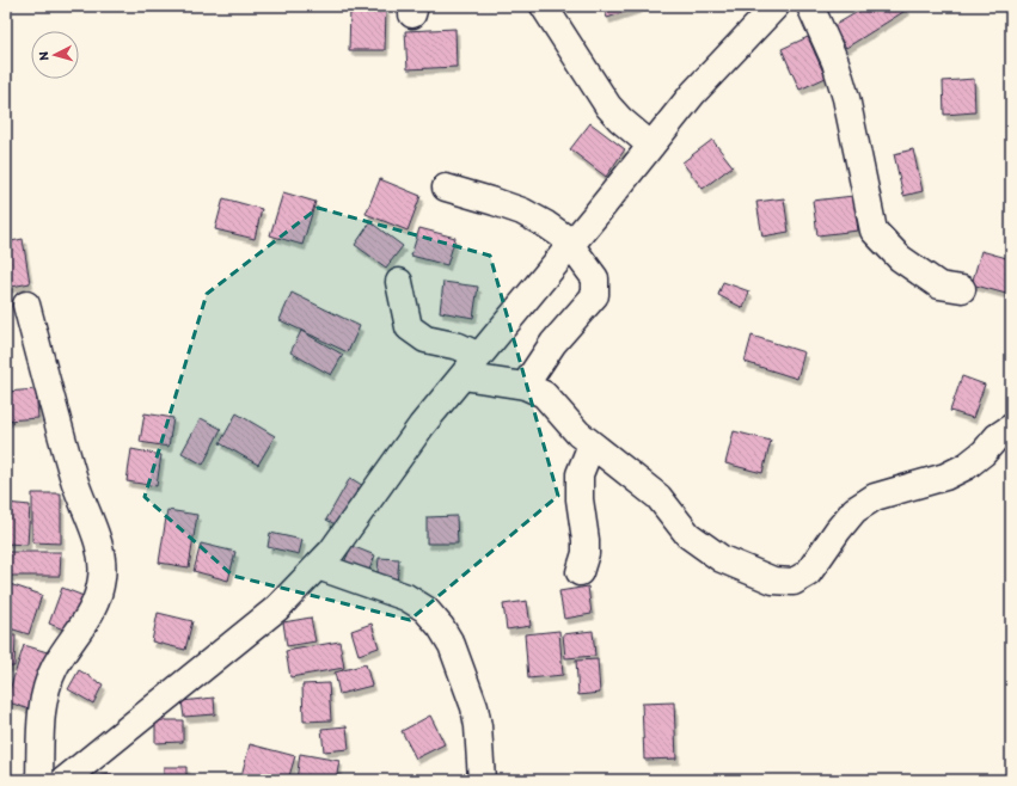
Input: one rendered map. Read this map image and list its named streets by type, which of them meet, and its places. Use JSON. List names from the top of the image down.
{
  "north": "left"
}
